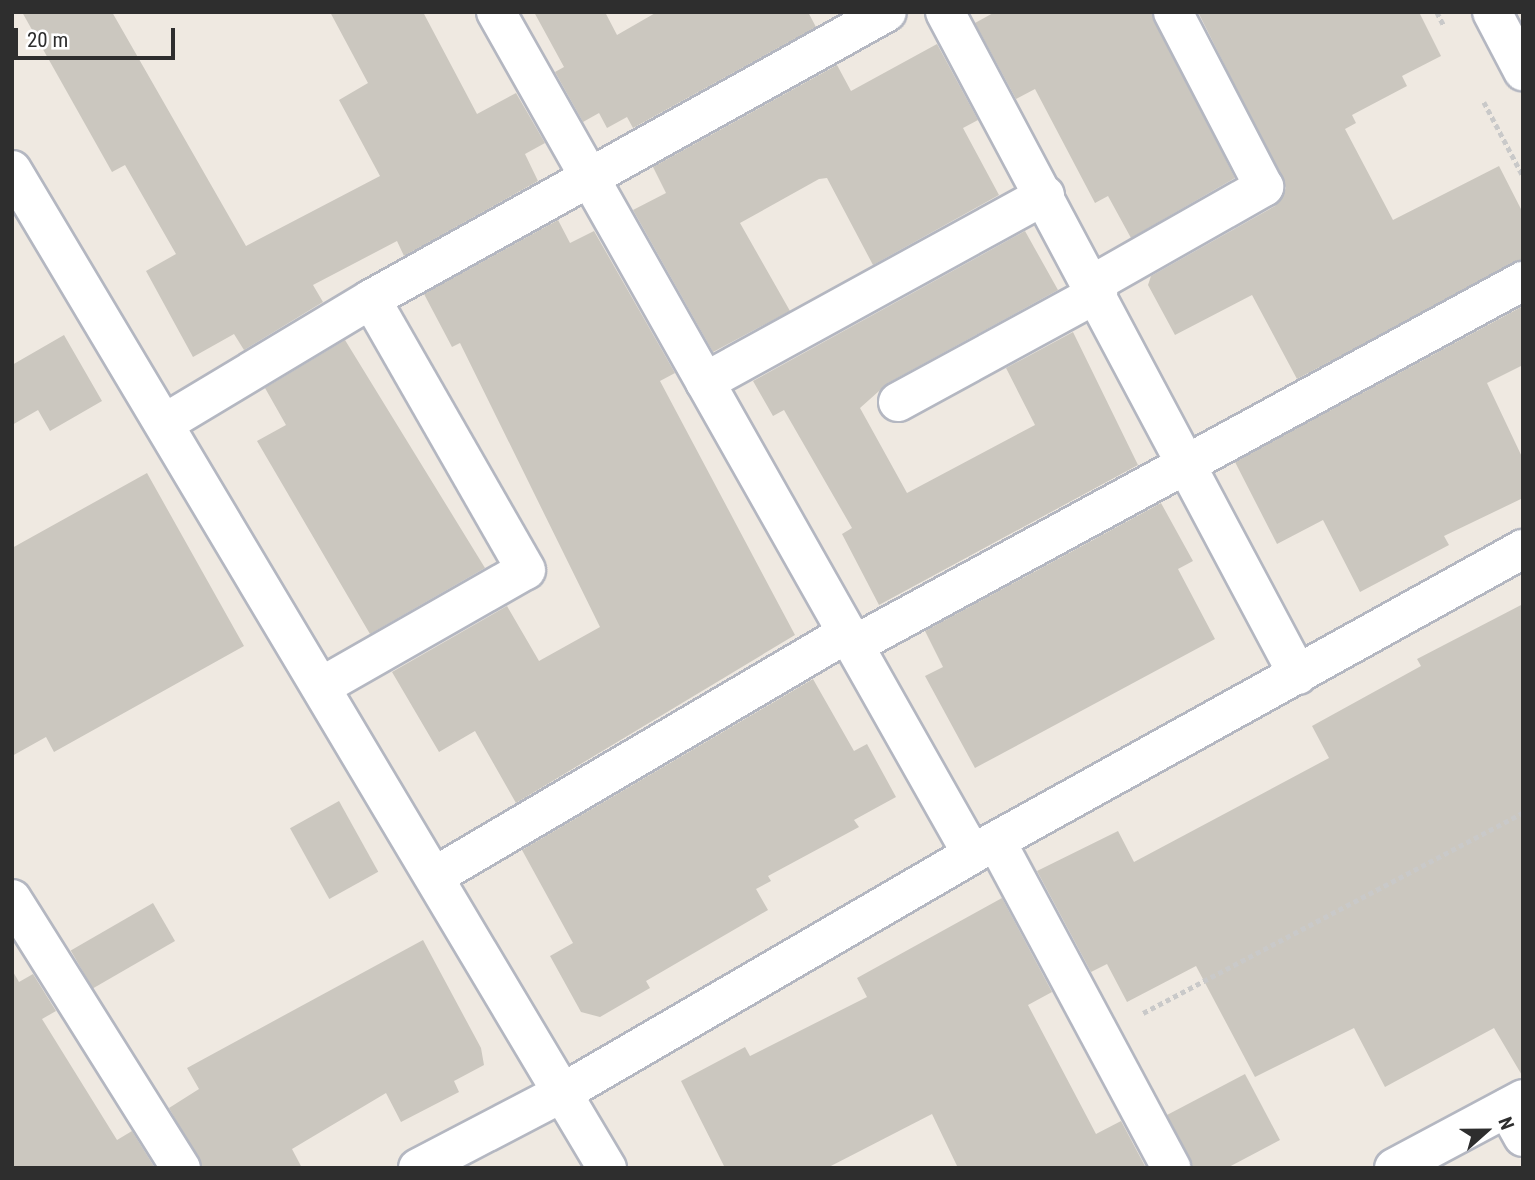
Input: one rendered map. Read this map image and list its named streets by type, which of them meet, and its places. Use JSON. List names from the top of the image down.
{
  "scale_bar": "20 m",
  "north": "right"
}
